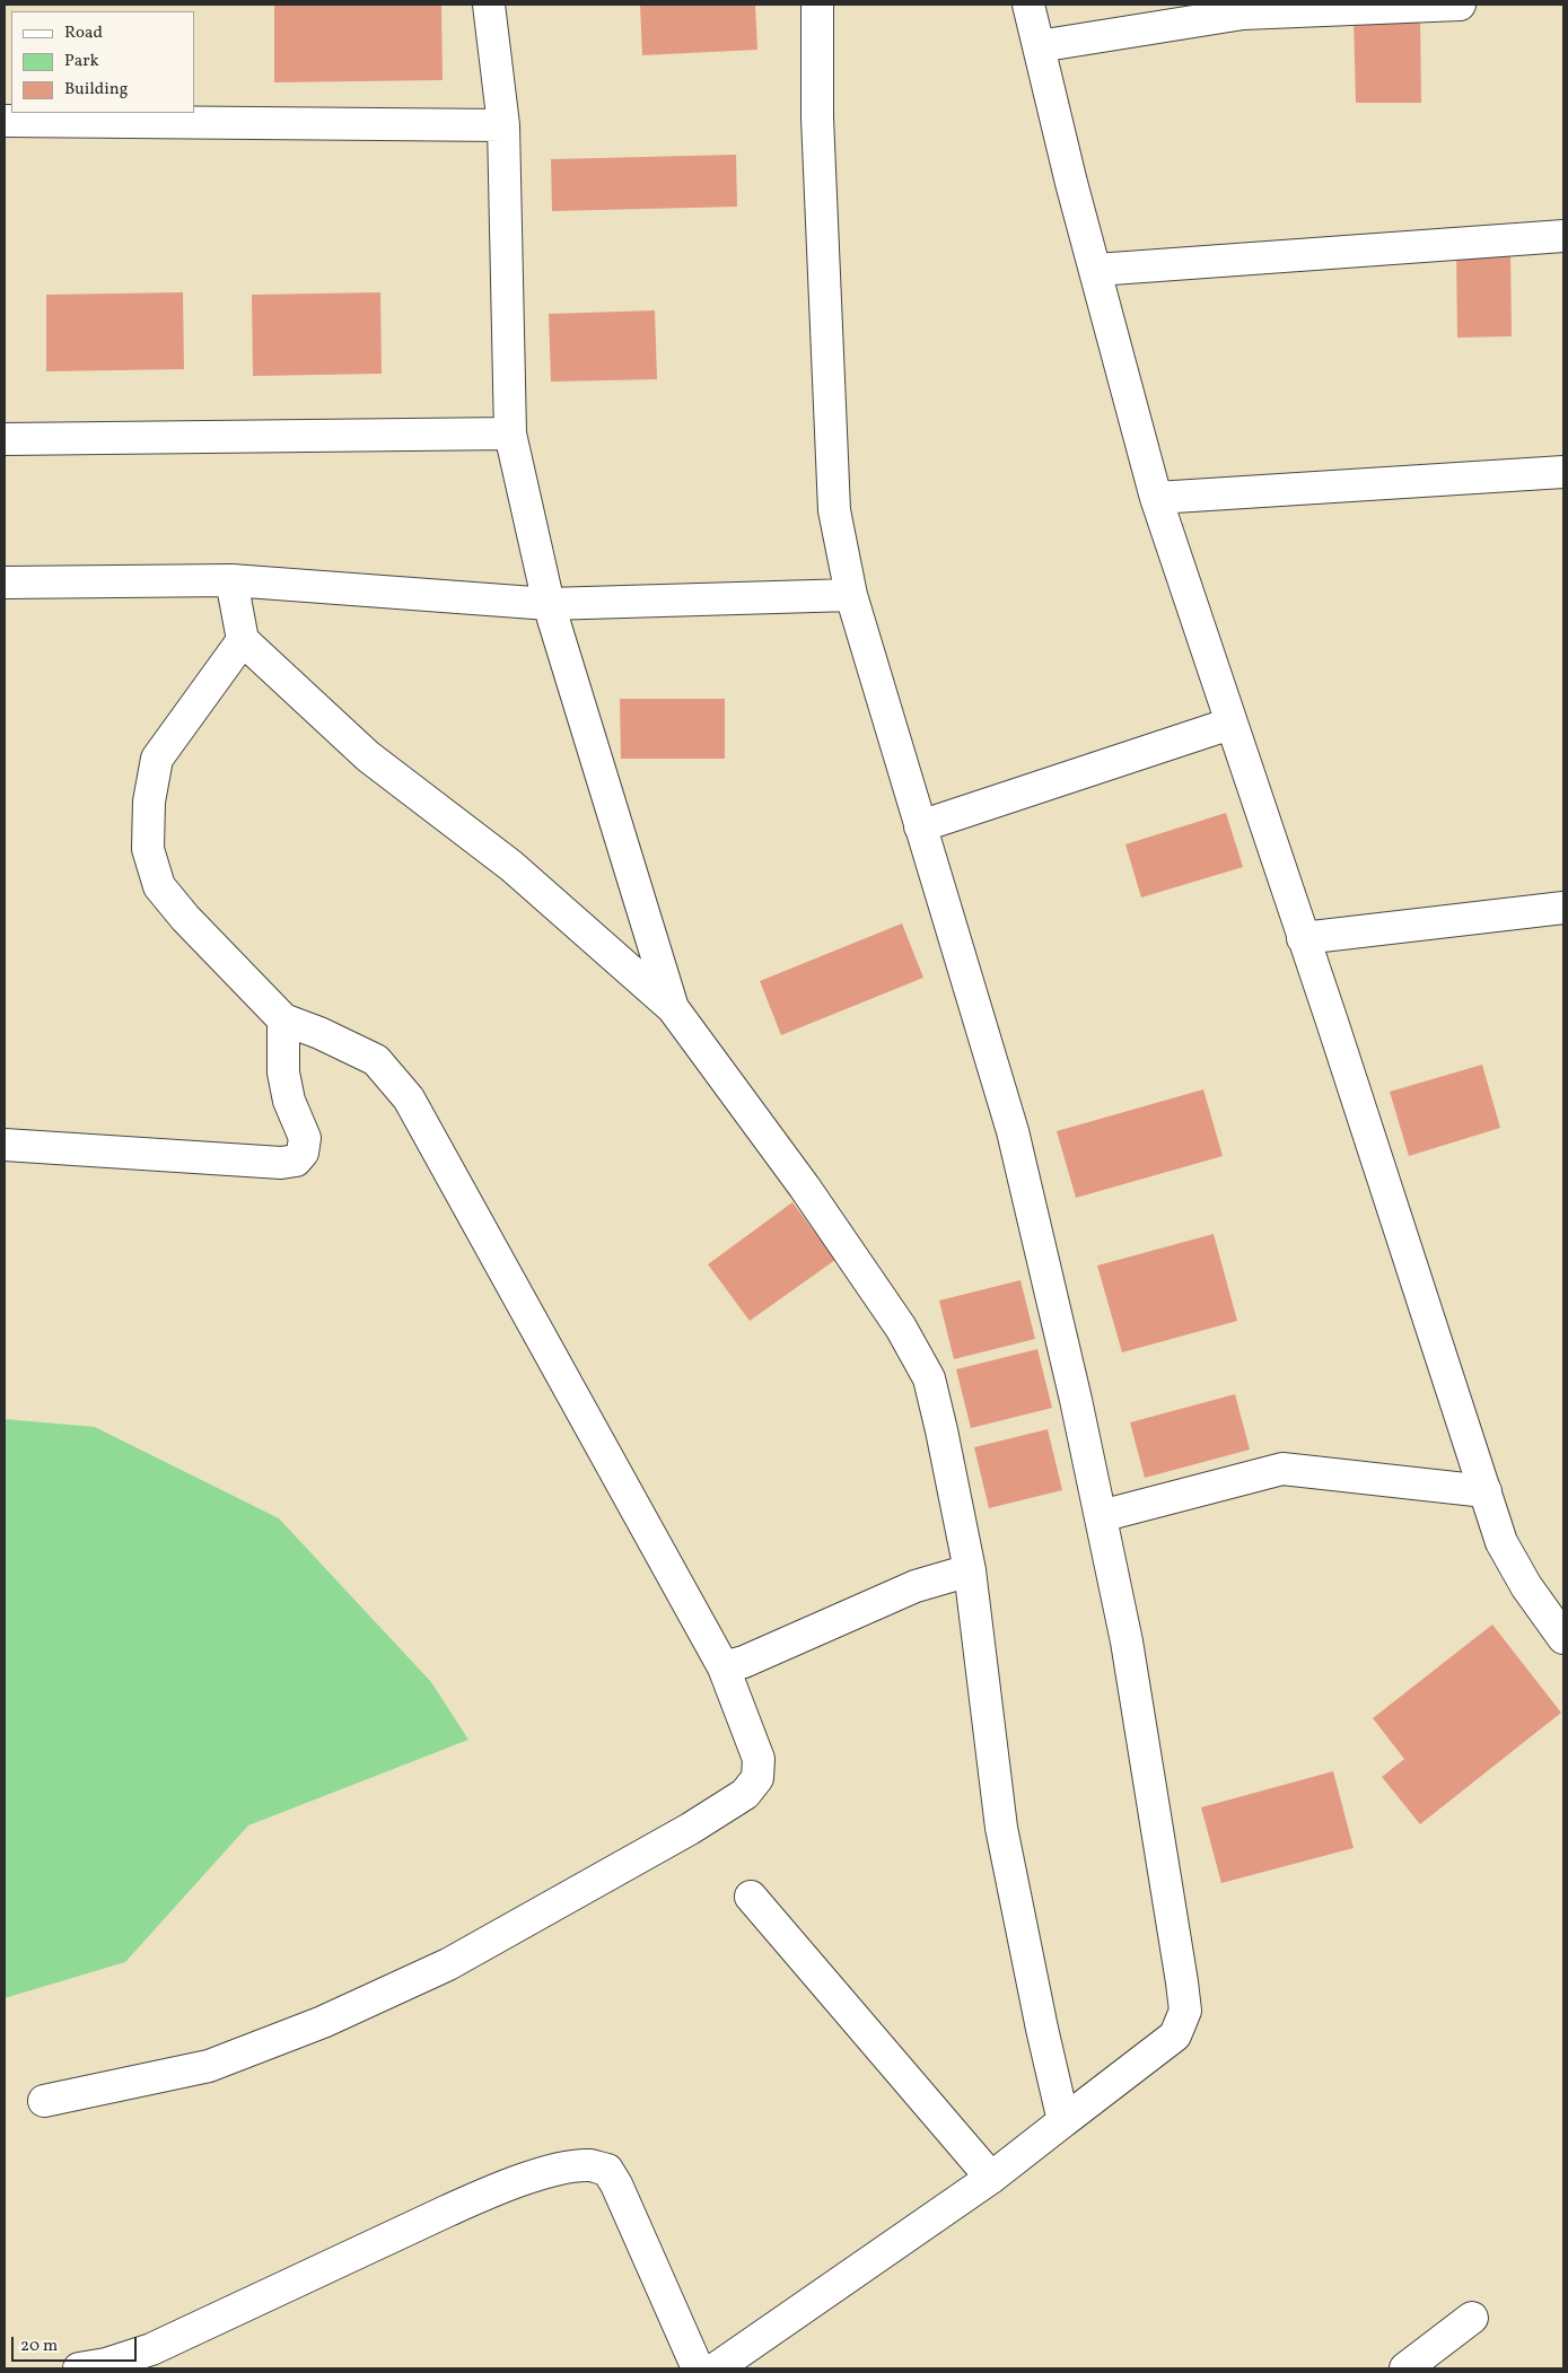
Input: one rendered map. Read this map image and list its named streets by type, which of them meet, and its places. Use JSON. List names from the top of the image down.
{
  "legend": ["Road", "Park", "Building"],
  "scale_bar": "20 m"
}
